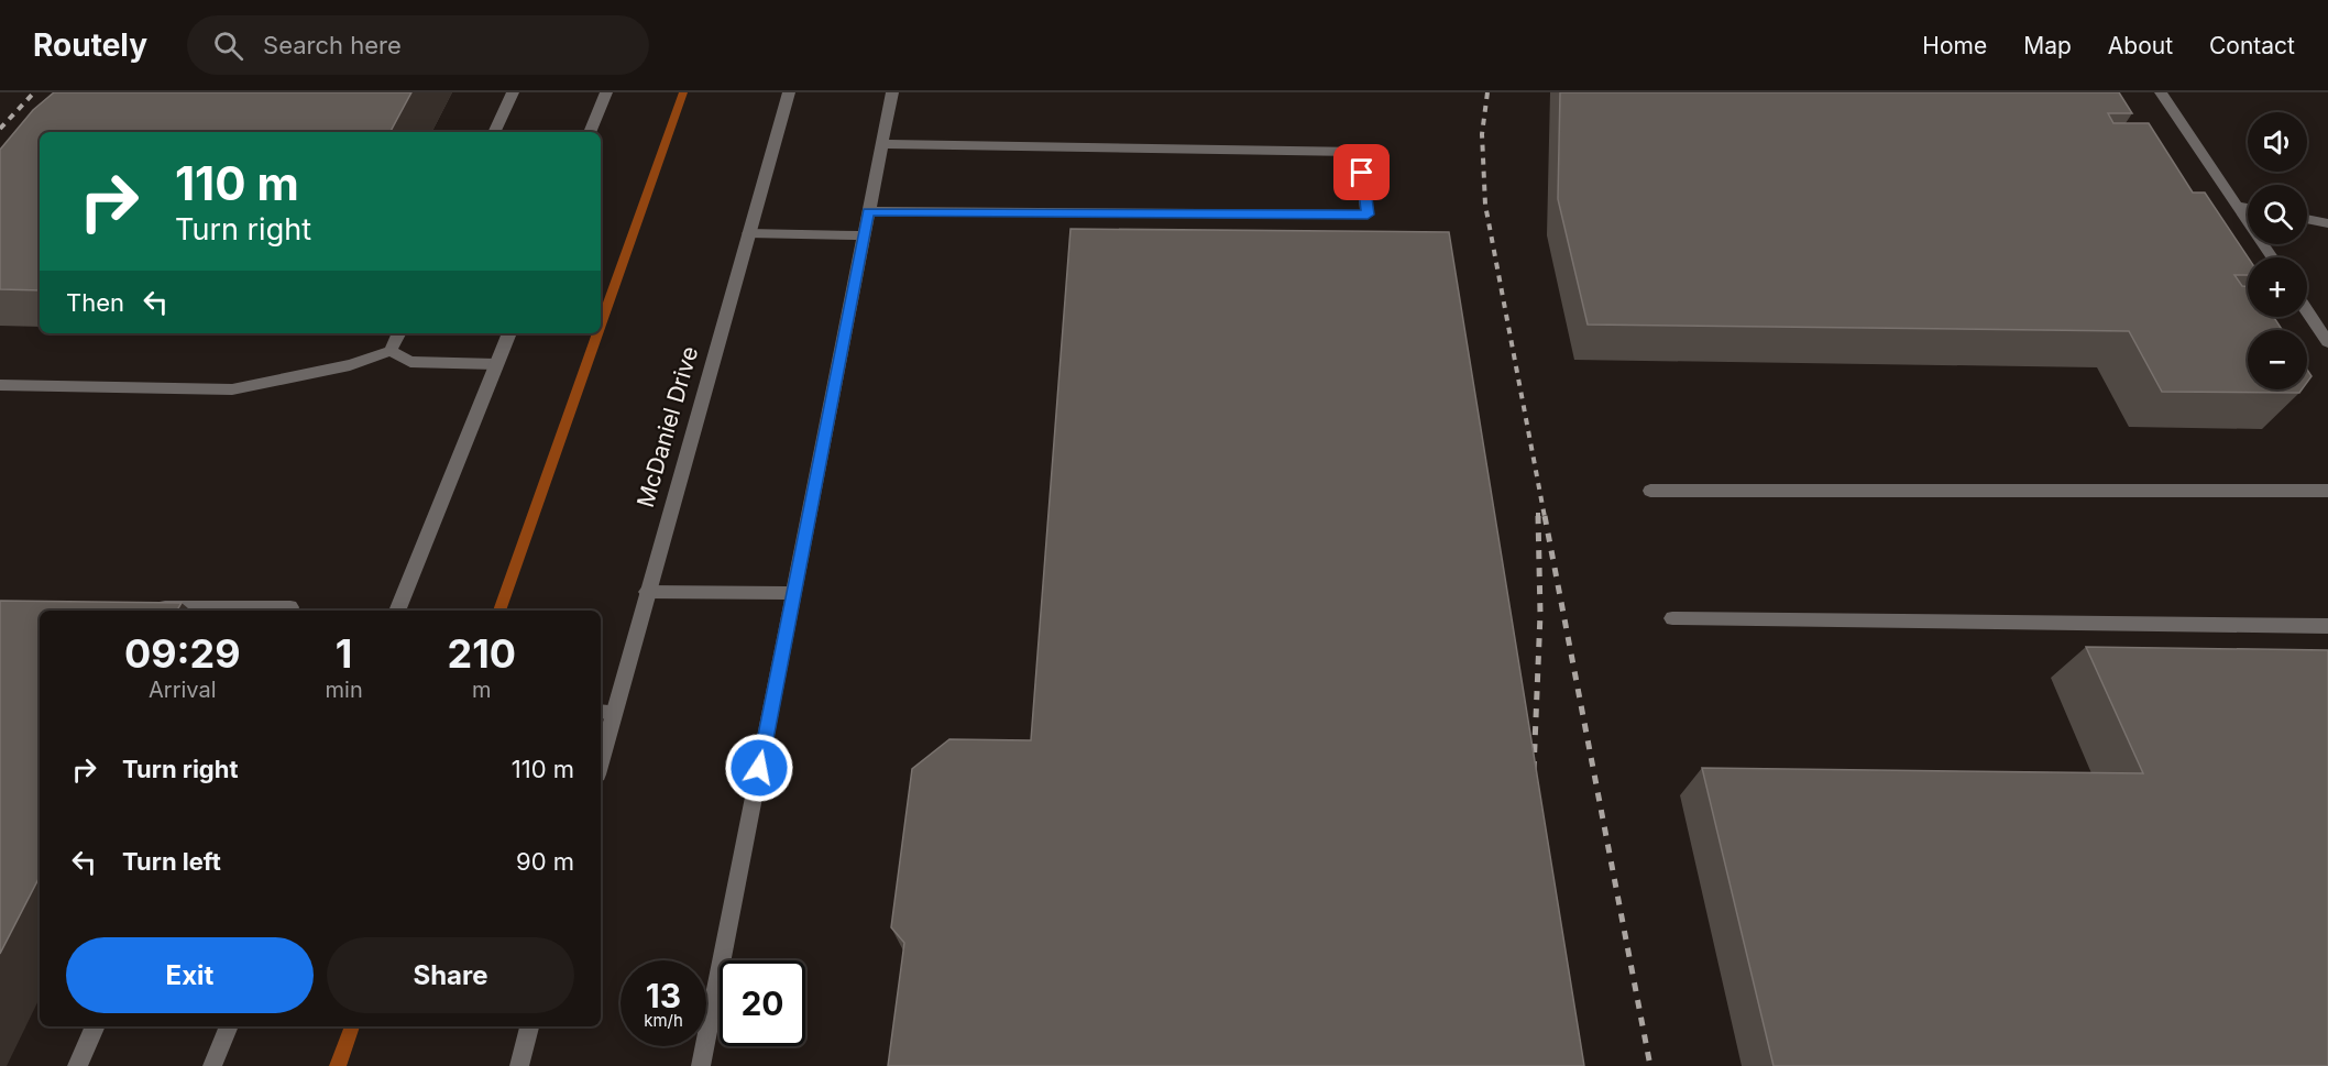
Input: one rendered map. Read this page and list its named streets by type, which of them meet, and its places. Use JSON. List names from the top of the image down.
{
  "streets": {
    "street": ["McDaniel Drive"]
  },
  "page": {
    "header": "Routely",
    "search": "Search here",
    "nav": [
      "Home",
      "Map",
      "About",
      "Contact"
    ],
    "map_buttons": ["+", "−"],
    "turn": ["110 m", "Turn right"],
    "then": "Then",
    "eta": [
      "09:29",
      "Arrival",
      "1",
      "min",
      "210",
      "m"
    ],
    "list": [
      {
        "name": "Turn right",
        "value": "110 m"
      },
      {
        "name": "Turn left",
        "value": "90 m"
      }
    ],
    "buttons": ["Exit", "Share"],
    "speed": "13 km/h",
    "limit": "20"
  }
}
